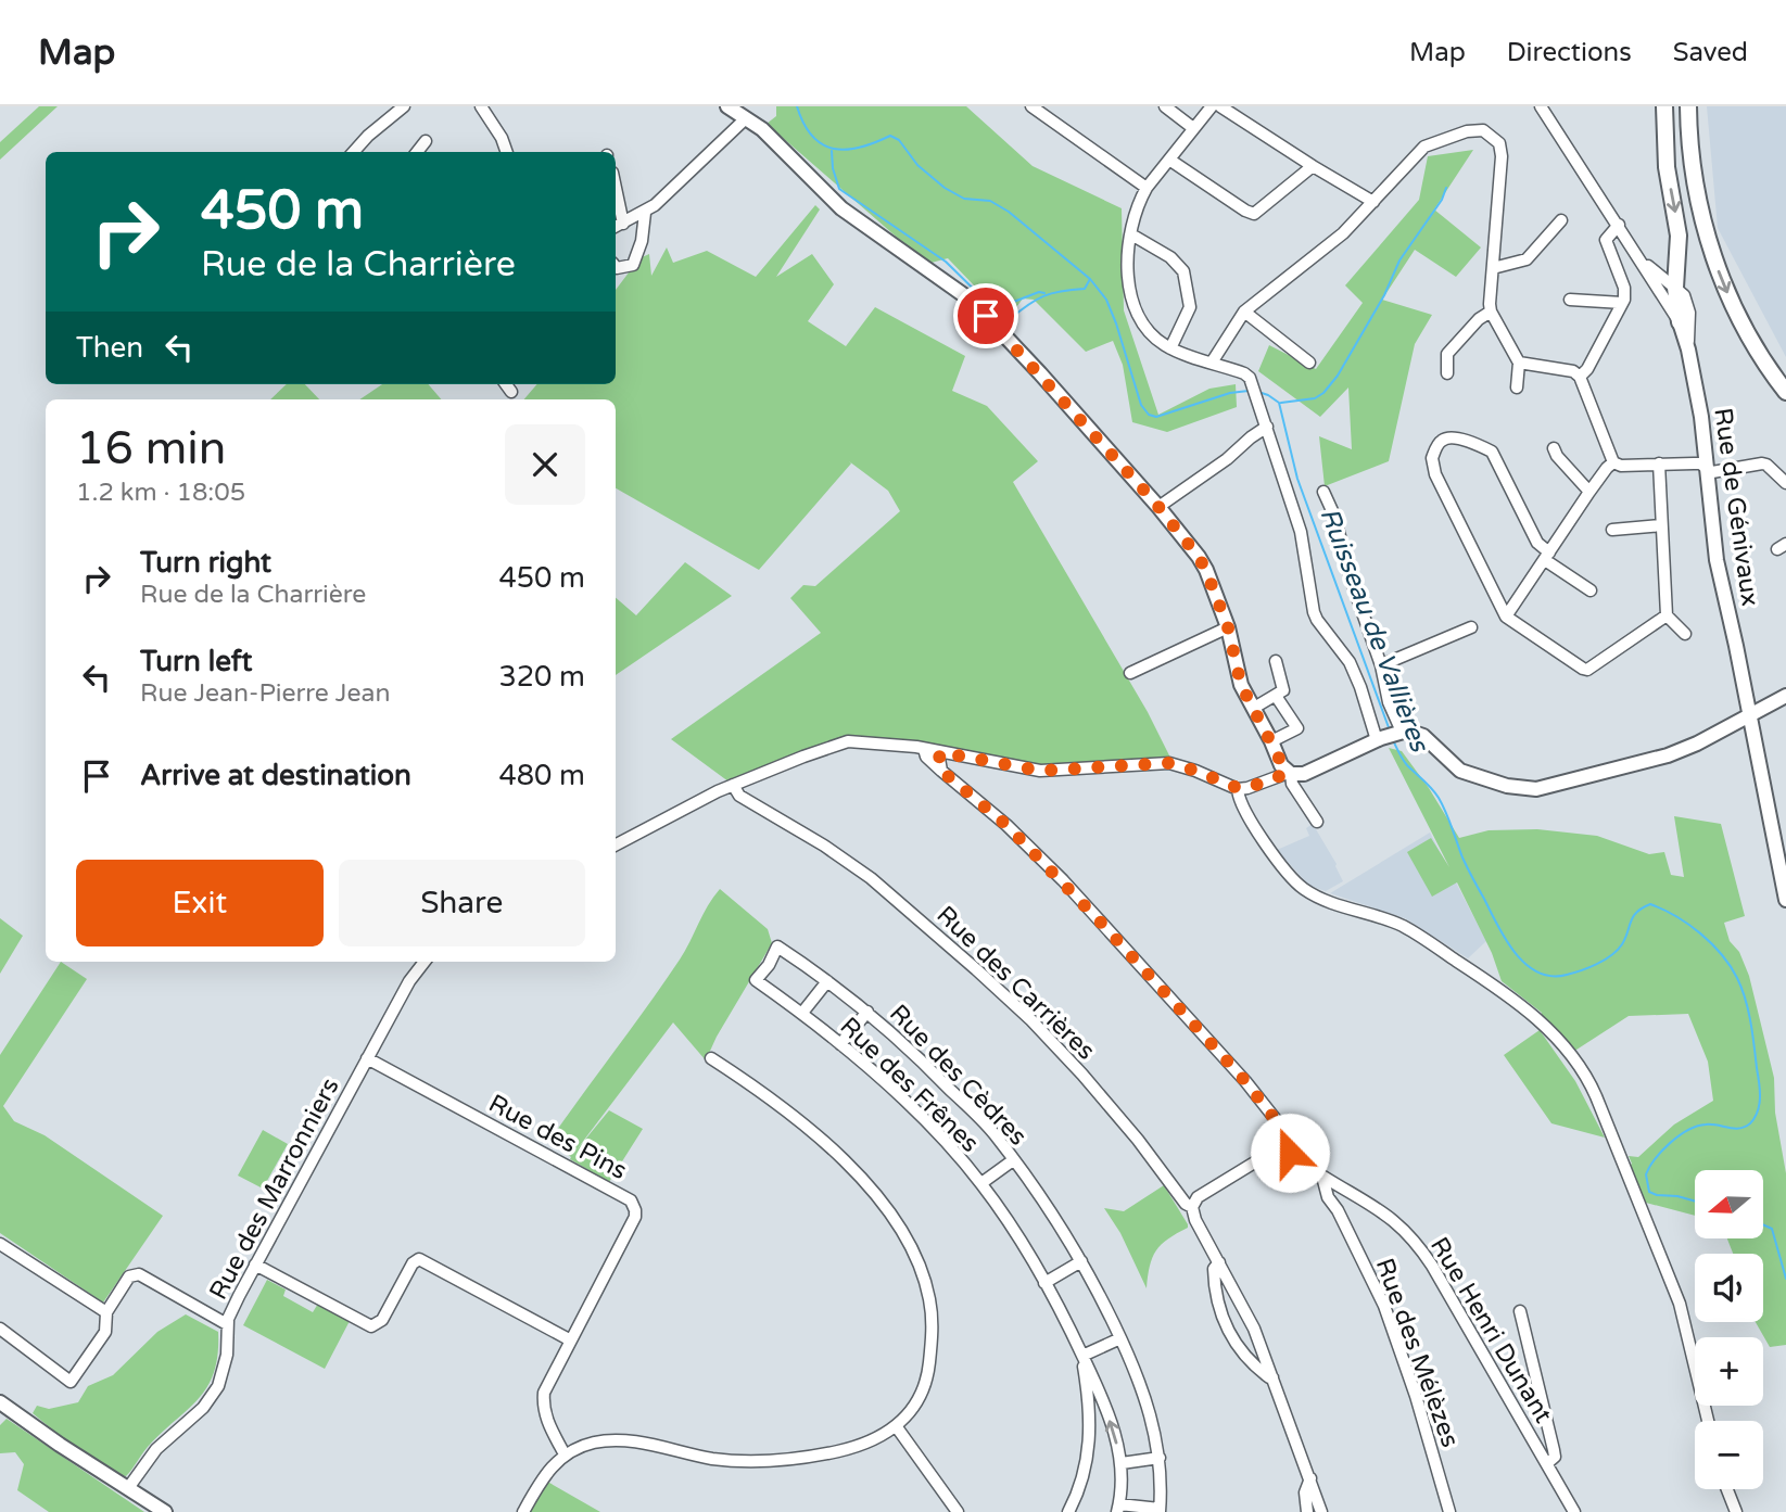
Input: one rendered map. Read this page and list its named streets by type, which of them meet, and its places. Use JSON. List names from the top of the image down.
{
  "streets": {
    "main road": ["Rue de Génivaux"],
    "street": [
      "Rue des Carrières",
      "Rue des Cèdres",
      "Rue des Frênes",
      "Rue des Pins",
      "Rue des Marronniers",
      "Rue Henri Dunant",
      "Rue des Mélèzes"
    ]
  },
  "crossings": [
    ["Rue des Cèdres", "Rue des Frênes"],
    ["Rue des Pins", "Rue des Marronniers"],
    ["Rue Henri Dunant", "Rue des Mélèzes"]
  ],
  "water": ["Ruisseau de Vallières"],
  "north": "left",
  "page": {
    "header": "Map",
    "nav": ["Map", "Directions", "Saved"],
    "turn": ["450 m", "Rue de la Charrière"],
    "then": "Then",
    "heading": ["16 min", "1.2 km · 18:05"],
    "list": [
      {
        "name": "Turn right",
        "note": "Rue de la Charrière",
        "value": "450 m"
      },
      {
        "name": "Turn left",
        "note": "Rue Jean-Pierre Jean",
        "value": "320 m"
      },
      {
        "name": "Arrive at destination",
        "value": "480 m"
      }
    ],
    "buttons": ["Exit", "Share"],
    "map_buttons": ["+", "−"]
  }
}
